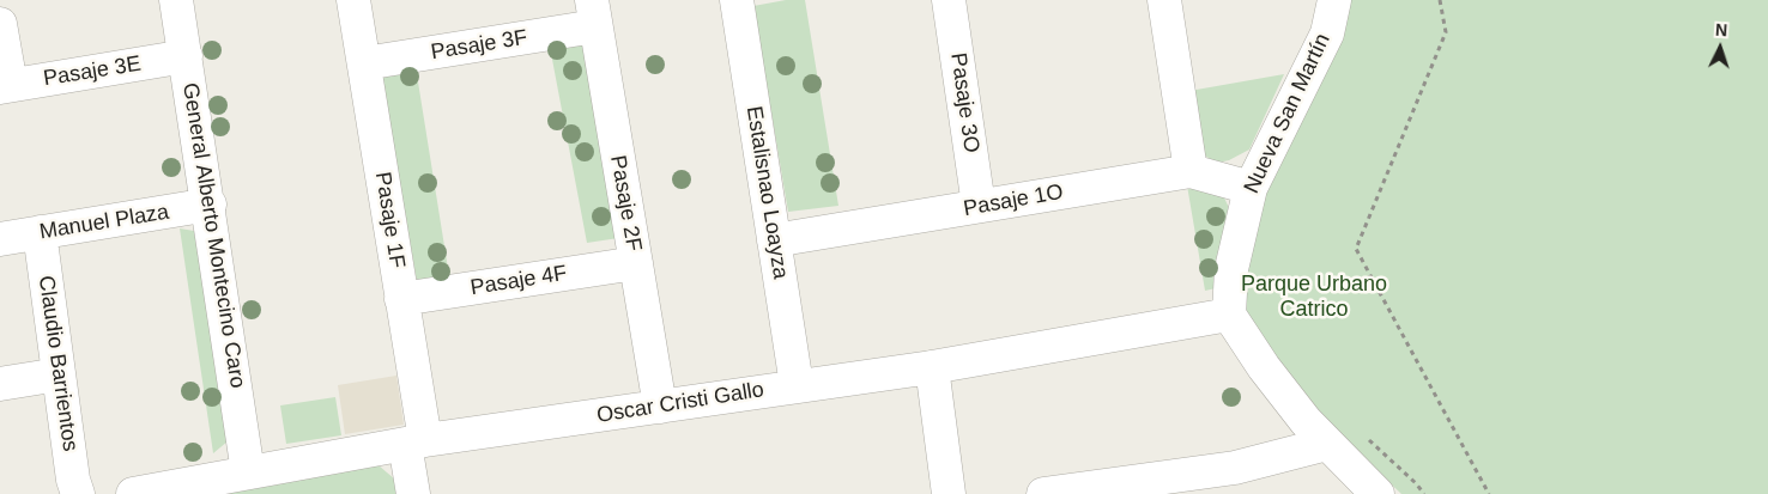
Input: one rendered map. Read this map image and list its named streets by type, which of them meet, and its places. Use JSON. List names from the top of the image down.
{
  "streets": {
    "street": [
      "Pasaje 3F",
      "Pasaje 3E",
      "Pasaje 3O",
      "Nueva San Martín",
      "Estalisnao Loayza",
      "Pasaje 1O",
      "Pasaje 2F",
      "Pasaje 1F",
      "Manuel Plaza",
      "General Alberto Montecino Caro",
      "Pasaje 4F",
      "Claudio Barrientos",
      "Oscar Cristi Gallo"
    ]
  },
  "crossings": [
    ["Pasaje 3F", "Pasaje 2F"],
    ["Pasaje 3F", "Pasaje 1F"],
    ["Pasaje 3E", "General Alberto Montecino Caro"],
    ["Pasaje 3O", "Pasaje 1O"],
    ["Nueva San Martín", "Pasaje 1O"],
    ["Nueva San Martín", "Oscar Cristi Gallo"],
    ["Estalisnao Loayza", "Pasaje 1O"],
    ["Estalisnao Loayza", "Oscar Cristi Gallo"],
    ["Pasaje 2F", "Pasaje 4F"],
    ["Pasaje 2F", "Oscar Cristi Gallo"],
    ["Pasaje 1F", "Pasaje 4F"],
    ["Pasaje 1F", "Oscar Cristi Gallo"],
    ["Manuel Plaza", "General Alberto Montecino Caro"],
    ["Manuel Plaza", "Claudio Barrientos"],
    ["General Alberto Montecino Caro", "Oscar Cristi Gallo"]
  ],
  "parks": ["Parque Urbano Catrico"],
  "north": "top"
}
